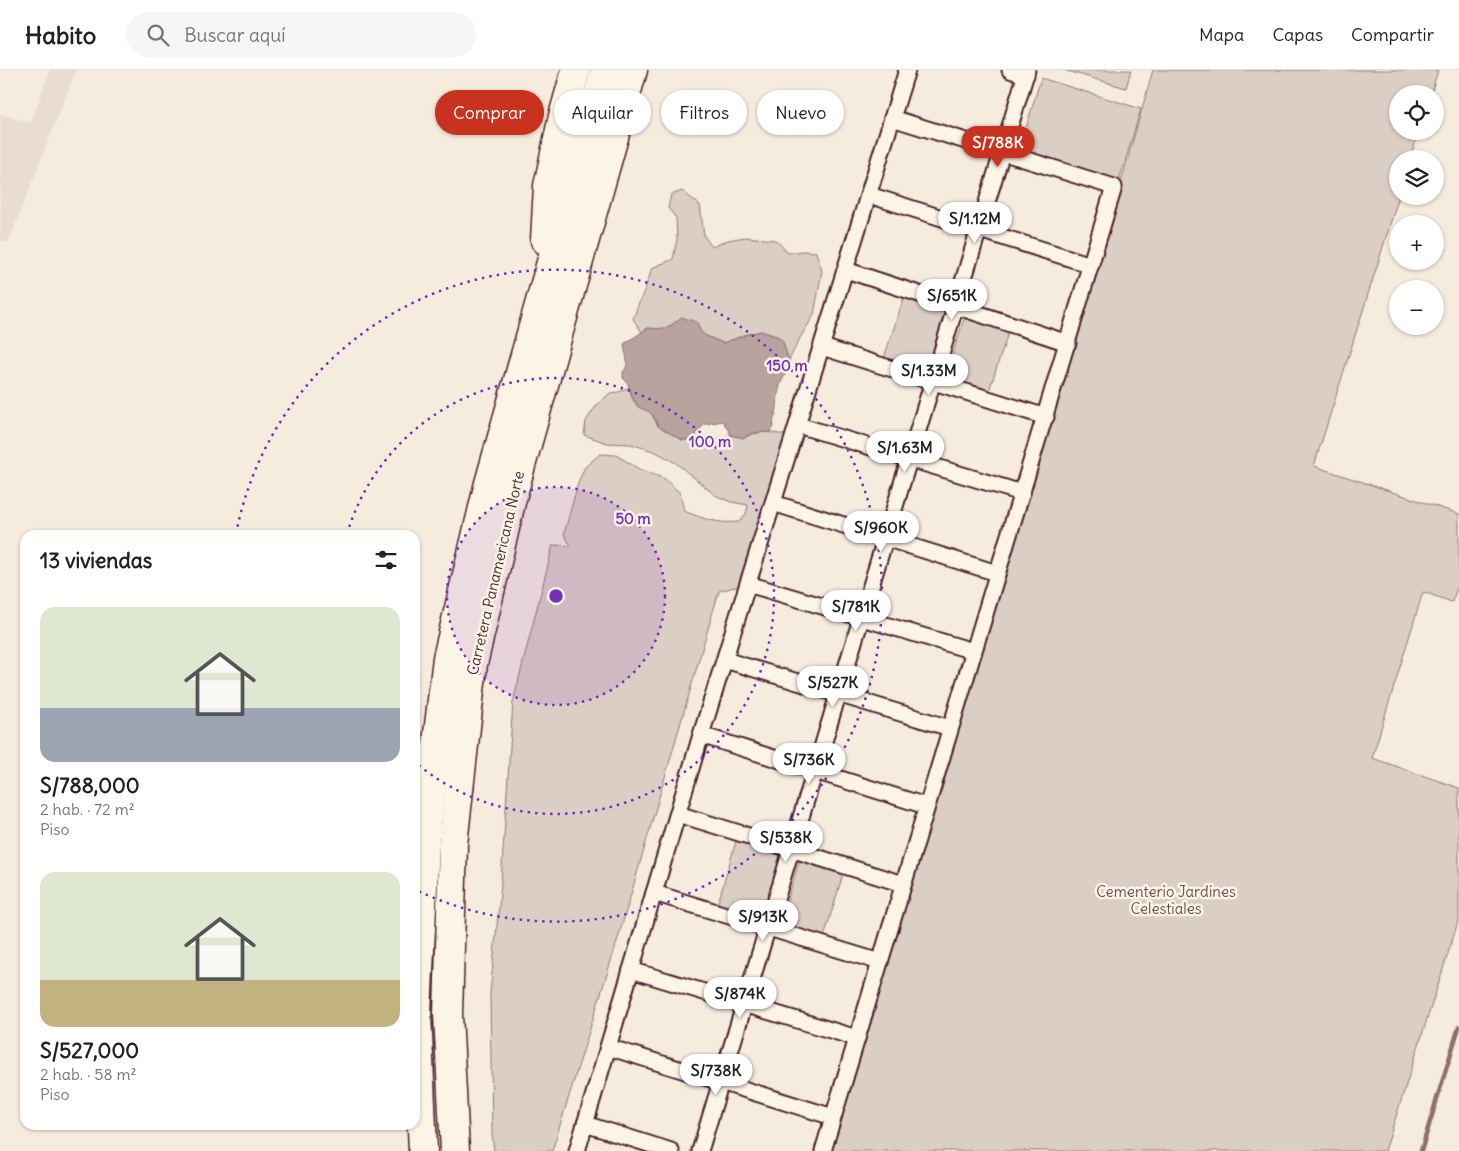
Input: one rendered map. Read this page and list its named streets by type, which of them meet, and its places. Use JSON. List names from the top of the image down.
{
  "streets": {
    "highway": ["Carretera Panamericana Norte"]
  },
  "parks": ["Cementerio Jardines Celestiales"],
  "page": {
    "header": "Habito",
    "search": "Buscar aquí",
    "nav": ["Mapa", "Capas", "Compartir"],
    "map_buttons": ["+", "−"],
    "chip": [
      "Comprar",
      "Alquilar",
      "Filtros",
      "Nuevo"
    ],
    "price": [
      "S/788K",
      "S/1.12M",
      "S/651K",
      "S/1.33M",
      "S/1.63M",
      "S/960K",
      "S/781K",
      "S/527K",
      "S/736K",
      "S/538K",
      "S/913K",
      "S/874K",
      "S/738K"
    ],
    "heading": "13 viviendas",
    "list": [
      {
        "name": "S/788,000",
        "note": "2 hab. · 72 m² · Piso"
      },
      {
        "name": "S/527,000",
        "note": "2 hab. · 58 m² · Piso"
      }
    ]
  },
  "rings": ["150 m", "100 m", "50 m"]
}
